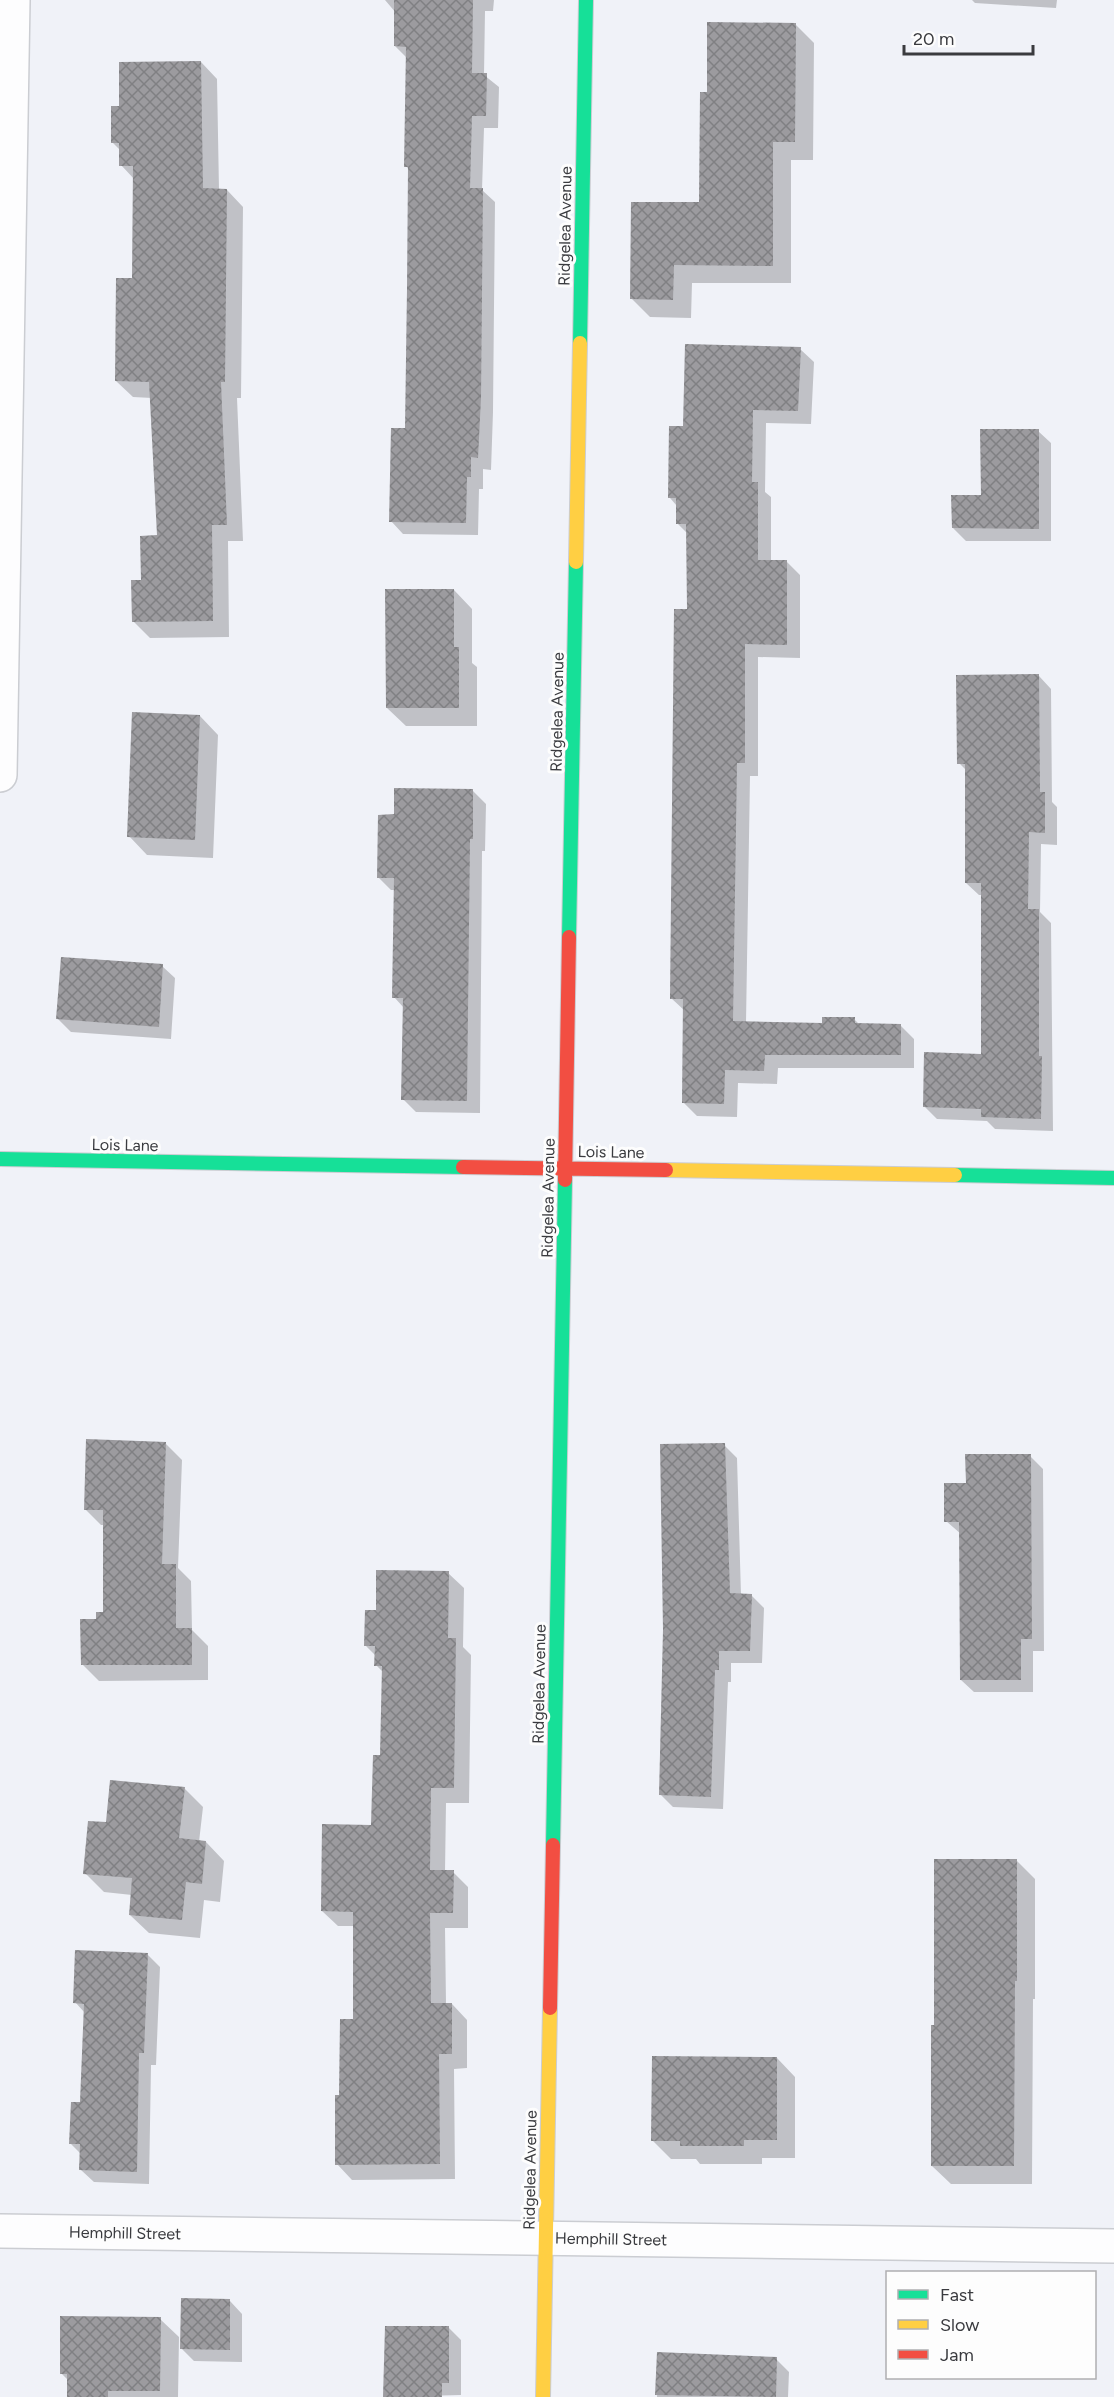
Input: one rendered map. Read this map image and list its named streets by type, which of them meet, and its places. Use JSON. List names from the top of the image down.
{
  "streets": {
    "street": ["Ridgelea Avenue", "Lois Lane", "Hemphill Street"]
  },
  "crossings": [
    ["Ridgelea Avenue", "Lois Lane"],
    ["Ridgelea Avenue", "Hemphill Street"]
  ],
  "legend": ["Fast", "Slow", "Jam"],
  "scale_bar": "20 m"
}
